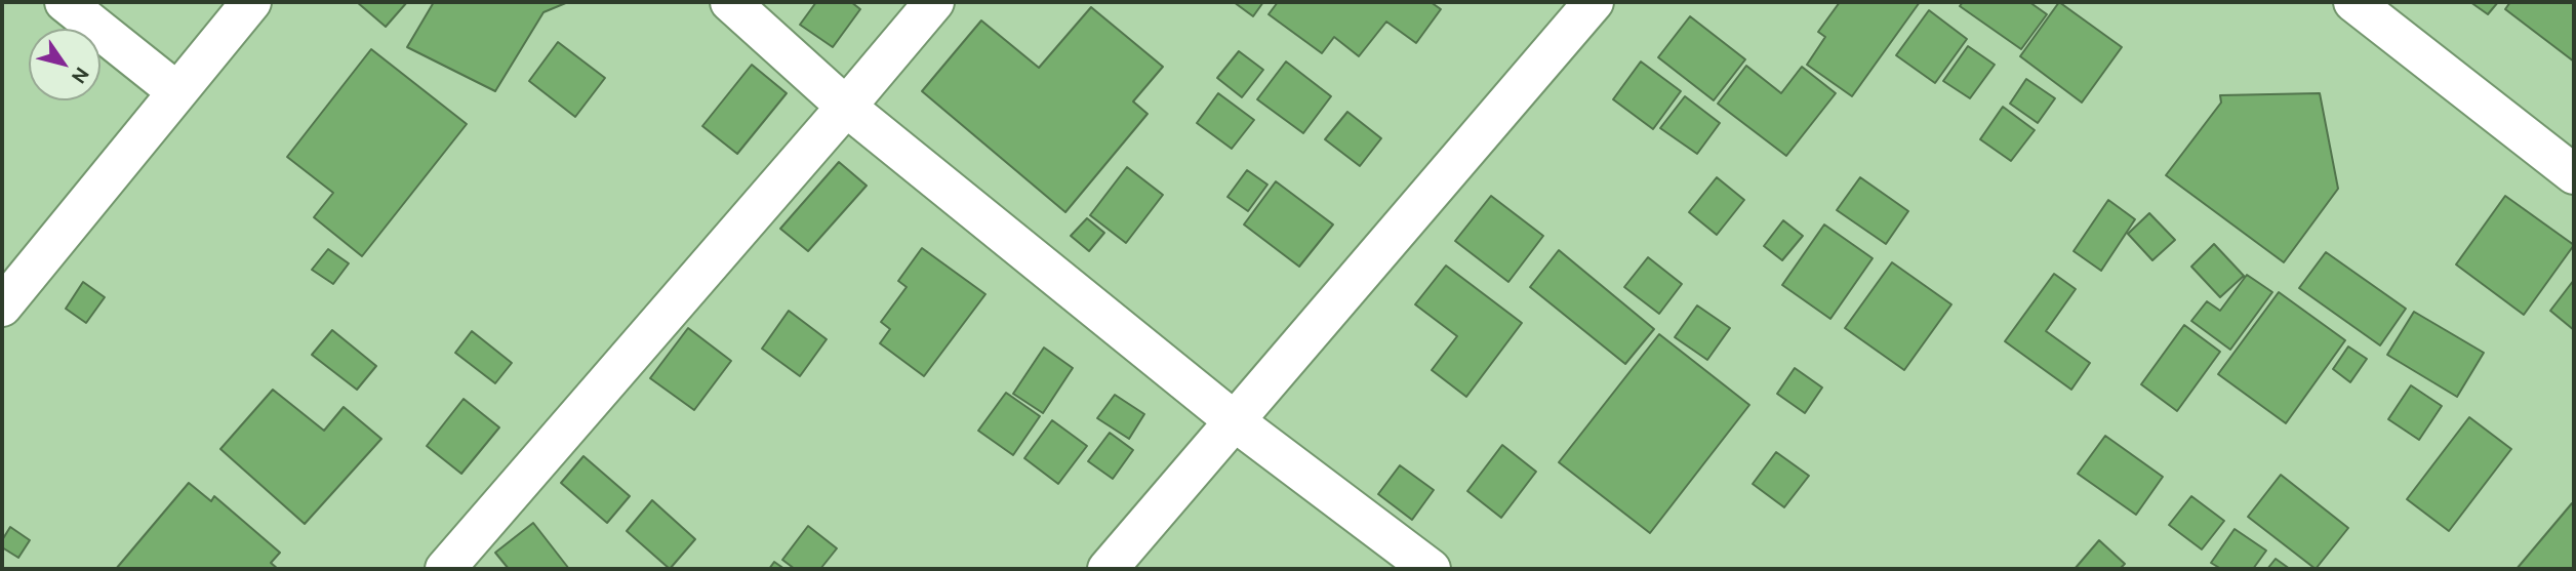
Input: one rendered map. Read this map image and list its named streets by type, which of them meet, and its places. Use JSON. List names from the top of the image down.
{
  "north": "bottom right"
}
